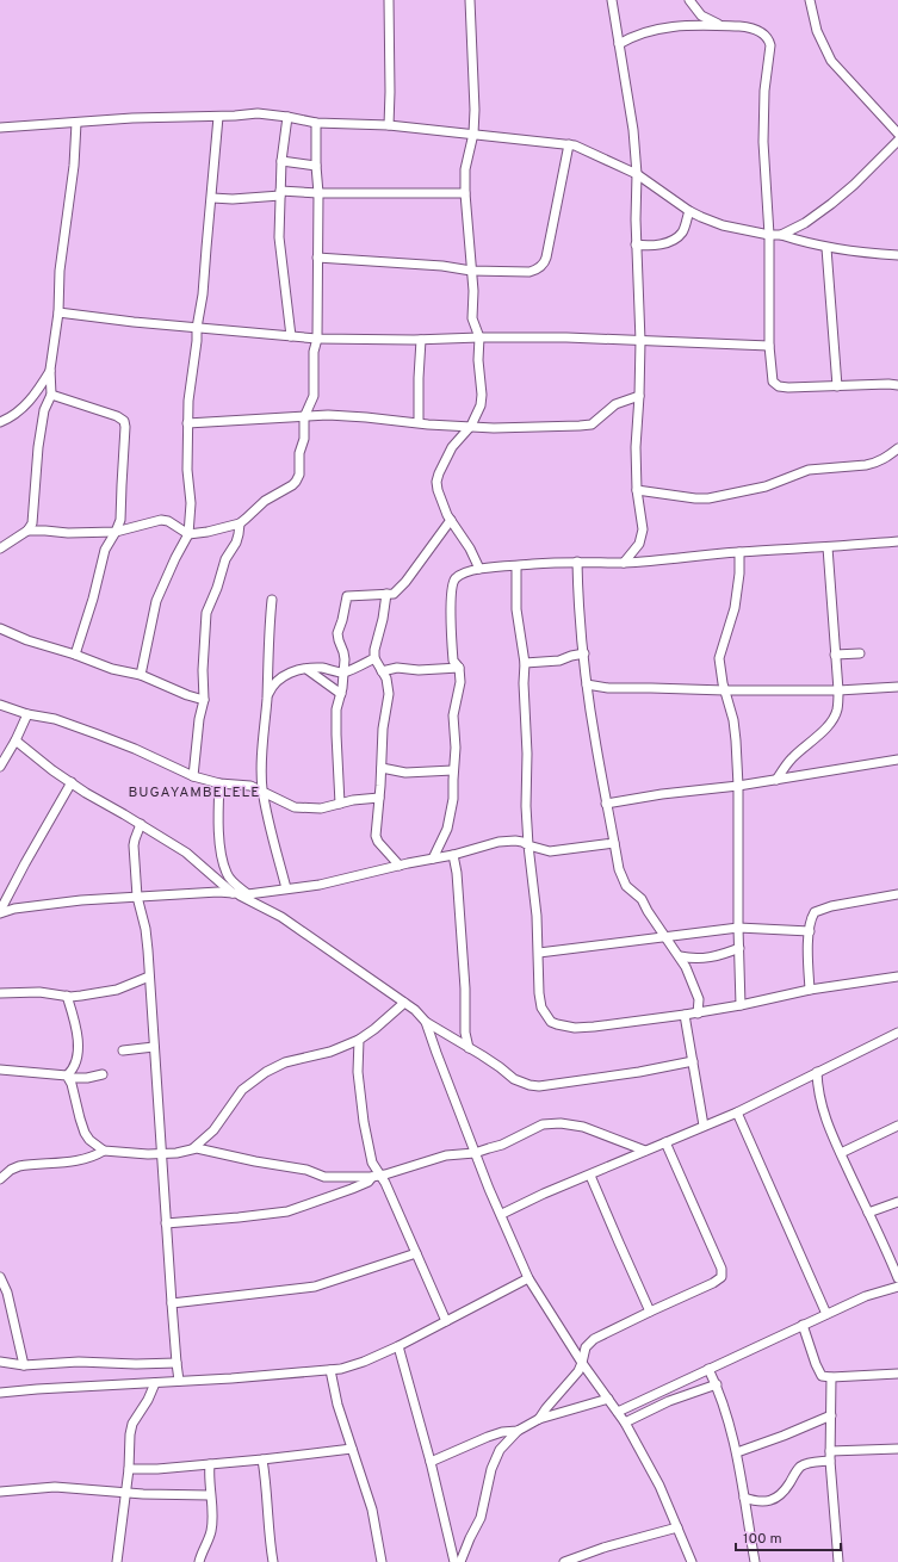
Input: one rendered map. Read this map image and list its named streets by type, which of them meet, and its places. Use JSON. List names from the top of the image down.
{
  "districts": ["BUGAYAMBELELE"],
  "scale_bar": "100 m"
}
